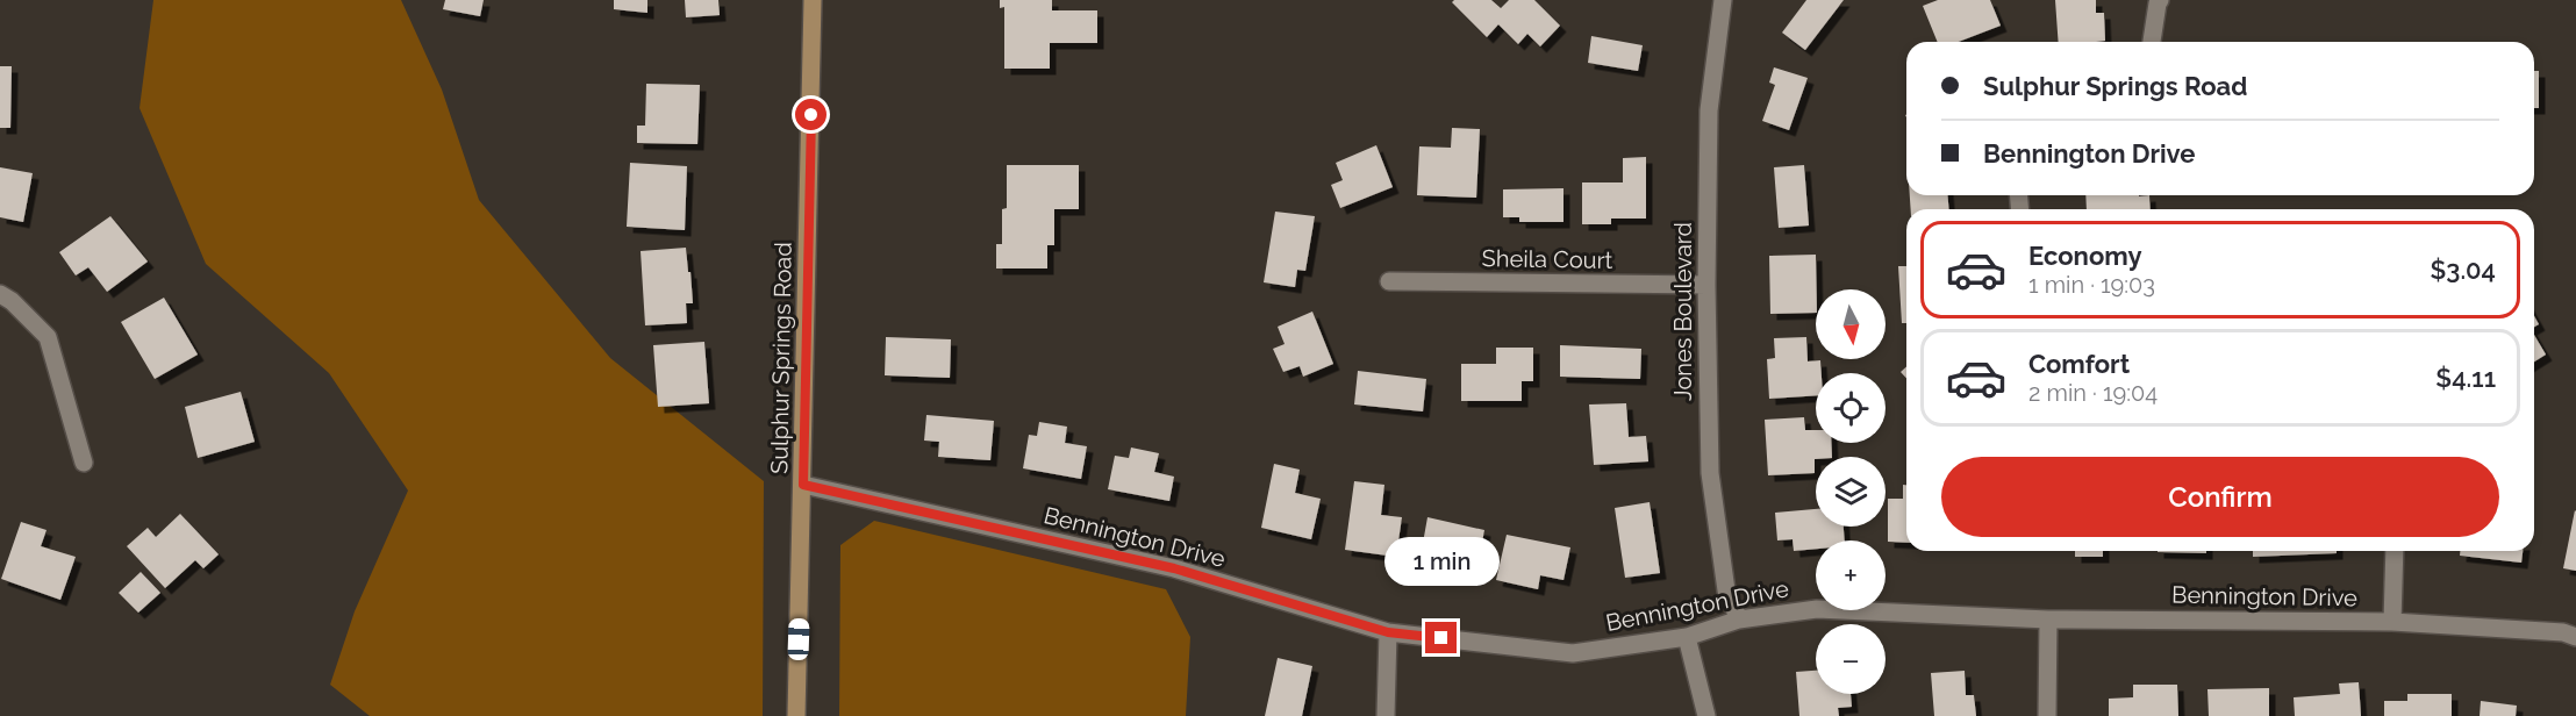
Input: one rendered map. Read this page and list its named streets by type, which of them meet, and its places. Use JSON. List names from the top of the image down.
{
  "streets": {
    "street": [
      "Sheila Court",
      "Jones Boulevard",
      "Sulphur Springs Road",
      "Bennington Drive"
    ]
  },
  "crossings": [
    ["Sheila Court", "Jones Boulevard"],
    ["Jones Boulevard", "Bennington Drive"],
    ["Sulphur Springs Road", "Bennington Drive"]
  ],
  "north": "bottom",
  "page": {
    "banner": ["Sulphur Springs Road", "Bennington Drive"],
    "list": [
      {
        "name": "Economy",
        "note": "1 min · 19:03",
        "value": "$3.04"
      },
      {
        "name": "Comfort",
        "note": "2 min · 19:04",
        "value": "$4.11"
      }
    ],
    "map_buttons": ["+", "−"],
    "buttons": "Confirm",
    "bubble": "1 min"
  }
}
